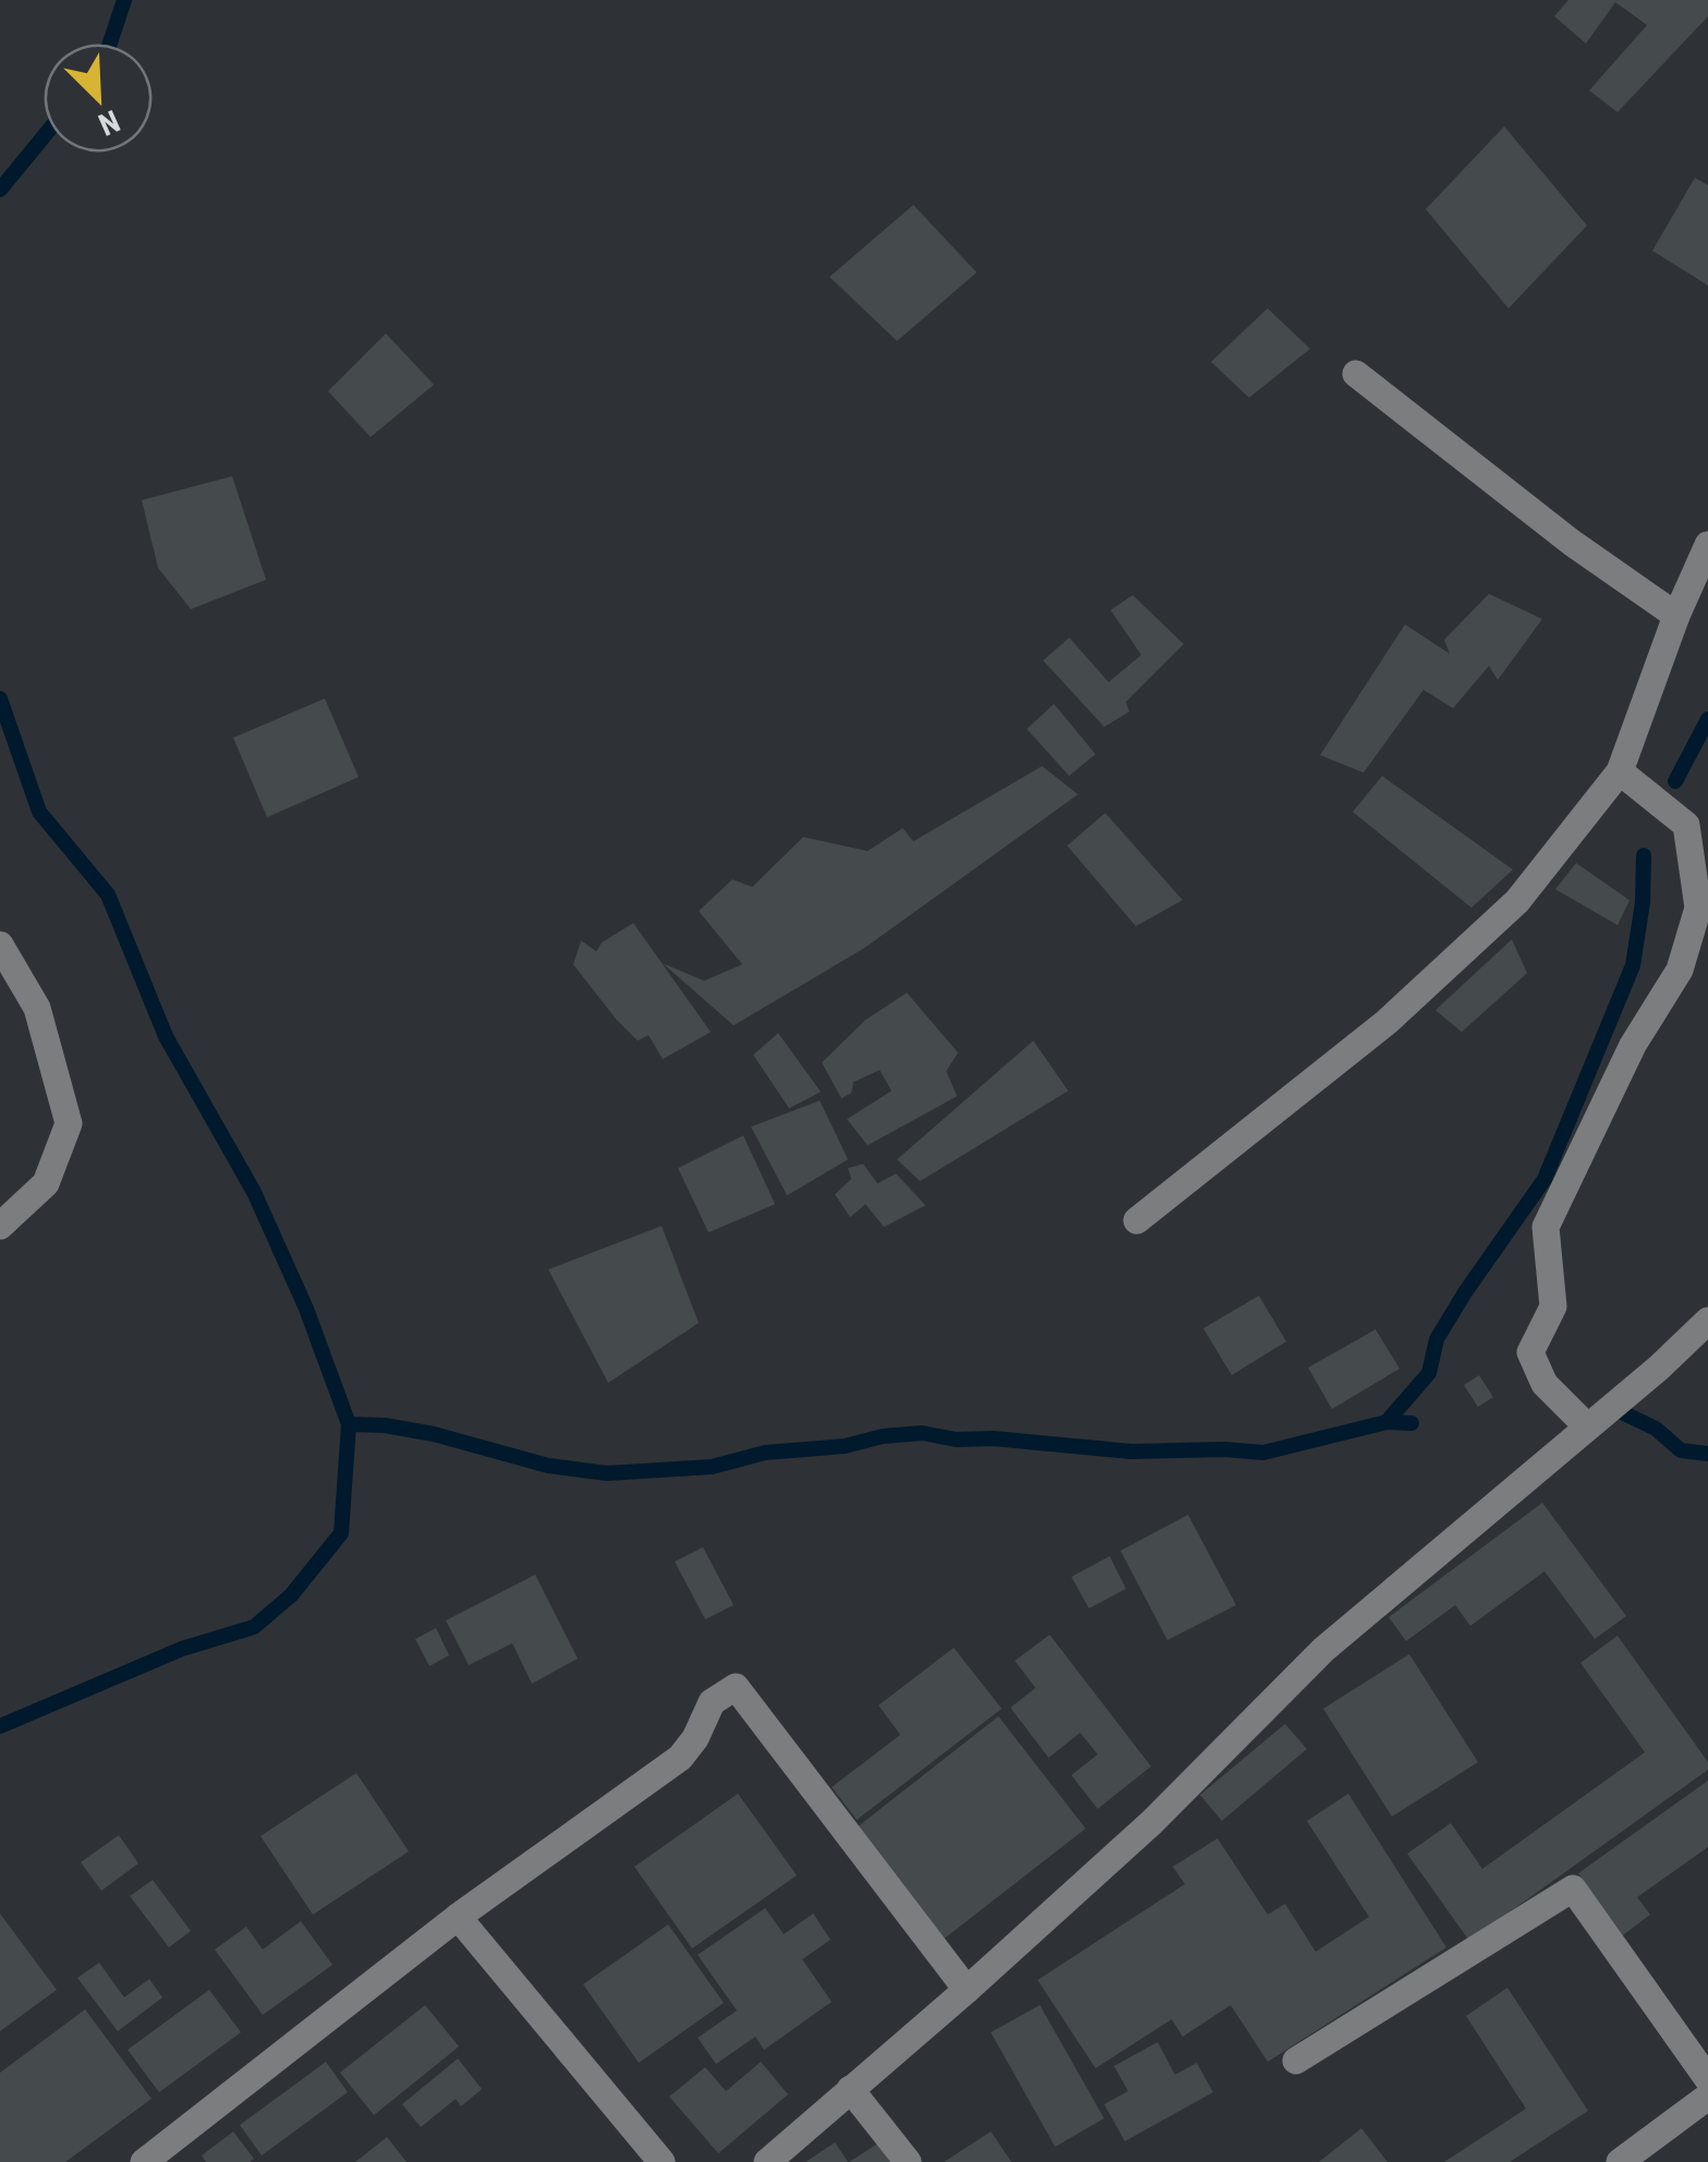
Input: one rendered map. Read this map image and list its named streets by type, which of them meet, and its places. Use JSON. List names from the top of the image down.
{
  "north": "bottom right"
}
